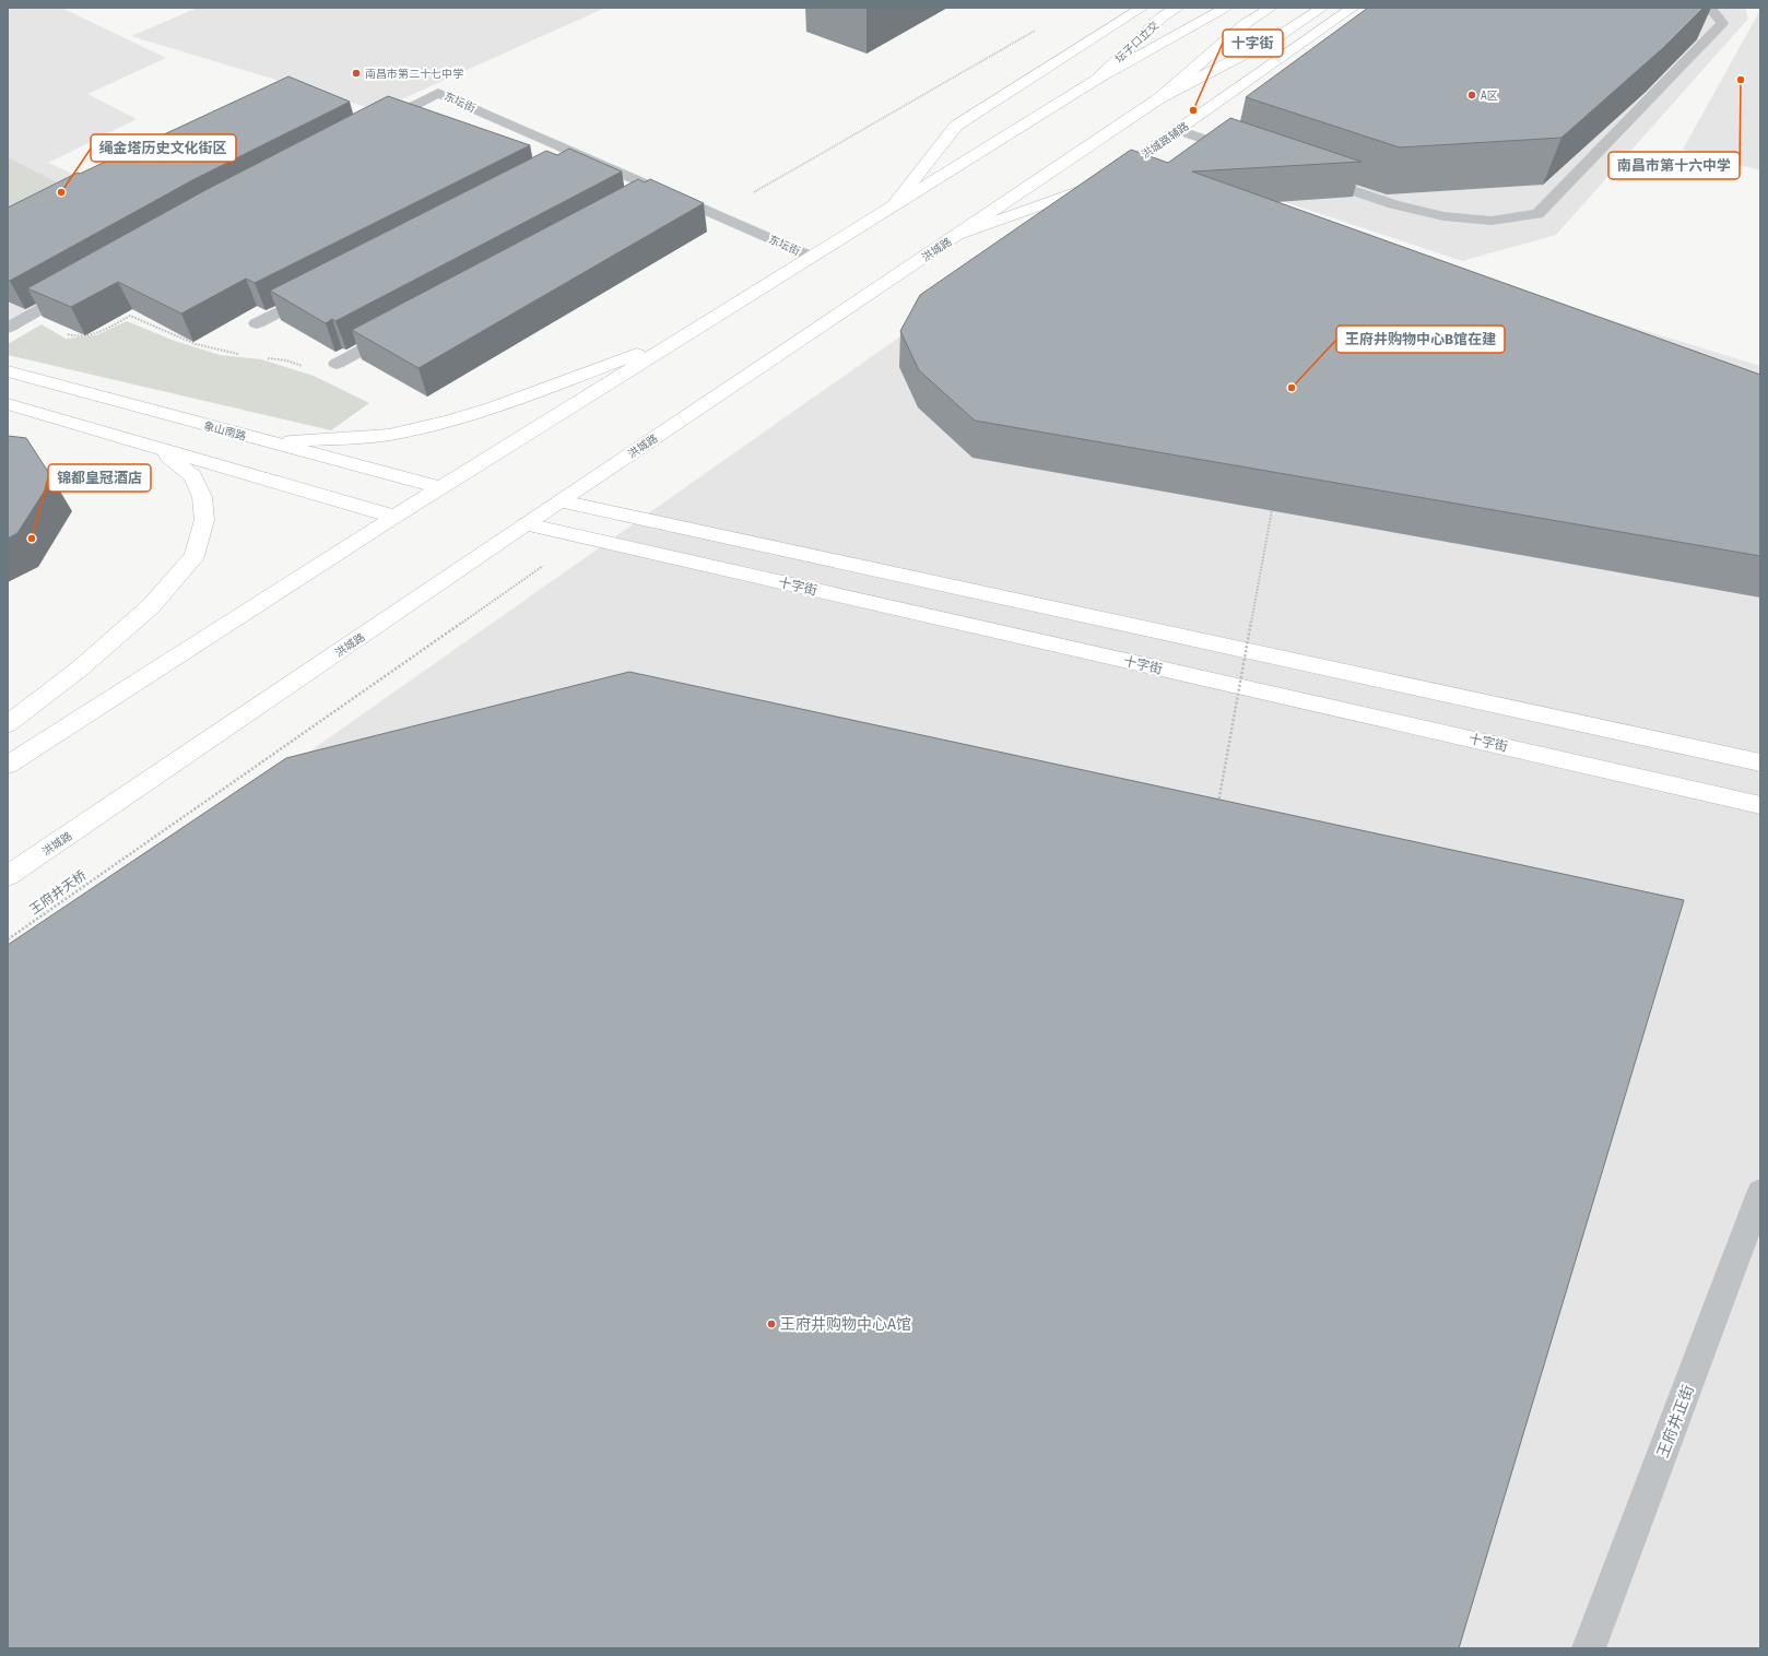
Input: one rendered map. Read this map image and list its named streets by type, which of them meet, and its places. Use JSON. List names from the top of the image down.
{
  "streets": {
    "main road": [
      "坛子口立交",
      "洪城路辅路",
      "洪城路",
      "象山南路",
      "十字街"
    ],
    "street": ["东坛街", "王府井正街"],
    "path": ["王府井天桥"]
  },
  "crossings": [
    ["洪城路辅路", "洪城路"],
    ["洪城路", "十字街"],
    ["十字街", "王府井天桥"]
  ],
  "places": [
    "南昌市第二十七中学",
    "南昌市第十六中学",
    "A区",
    "十字街",
    "绳金塔历史文化街区",
    "王府井购物中心B馆在建",
    "锦都皇冠酒店",
    "王府井购物中心A馆"
  ]
}
